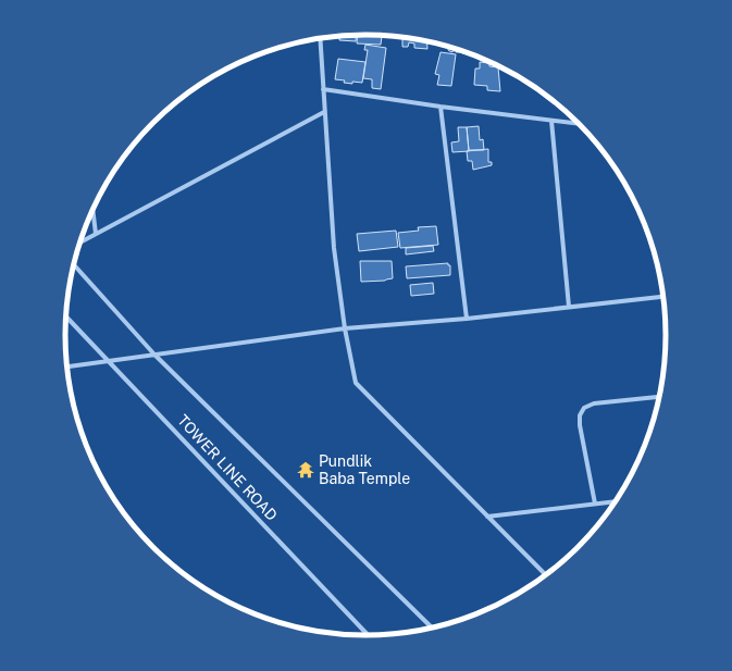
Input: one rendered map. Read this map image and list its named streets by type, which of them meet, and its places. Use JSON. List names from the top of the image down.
{
  "streets": {
    "street": ["TOWER LINE ROAD"]
  },
  "places": {
    "temple": ["Pundlik Baba Temple"]
  }
}
